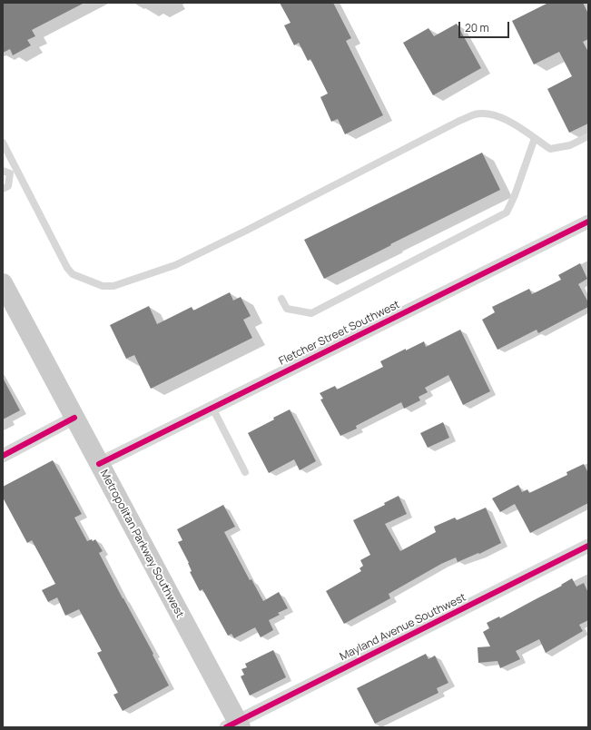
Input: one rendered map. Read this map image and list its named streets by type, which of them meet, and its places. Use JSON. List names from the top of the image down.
{
  "streets": {
    "main road": ["Metropolitan Parkway Southwest"],
    "street": ["Fletcher Street Southwest", "Mayland Avenue Southwest"]
  },
  "crossings": [
    ["Fletcher Street Southwest", "Metropolitan Parkway Southwest"],
    ["Metropolitan Parkway Southwest", "Mayland Avenue Southwest"]
  ],
  "scale_bar": "20 m"
}
